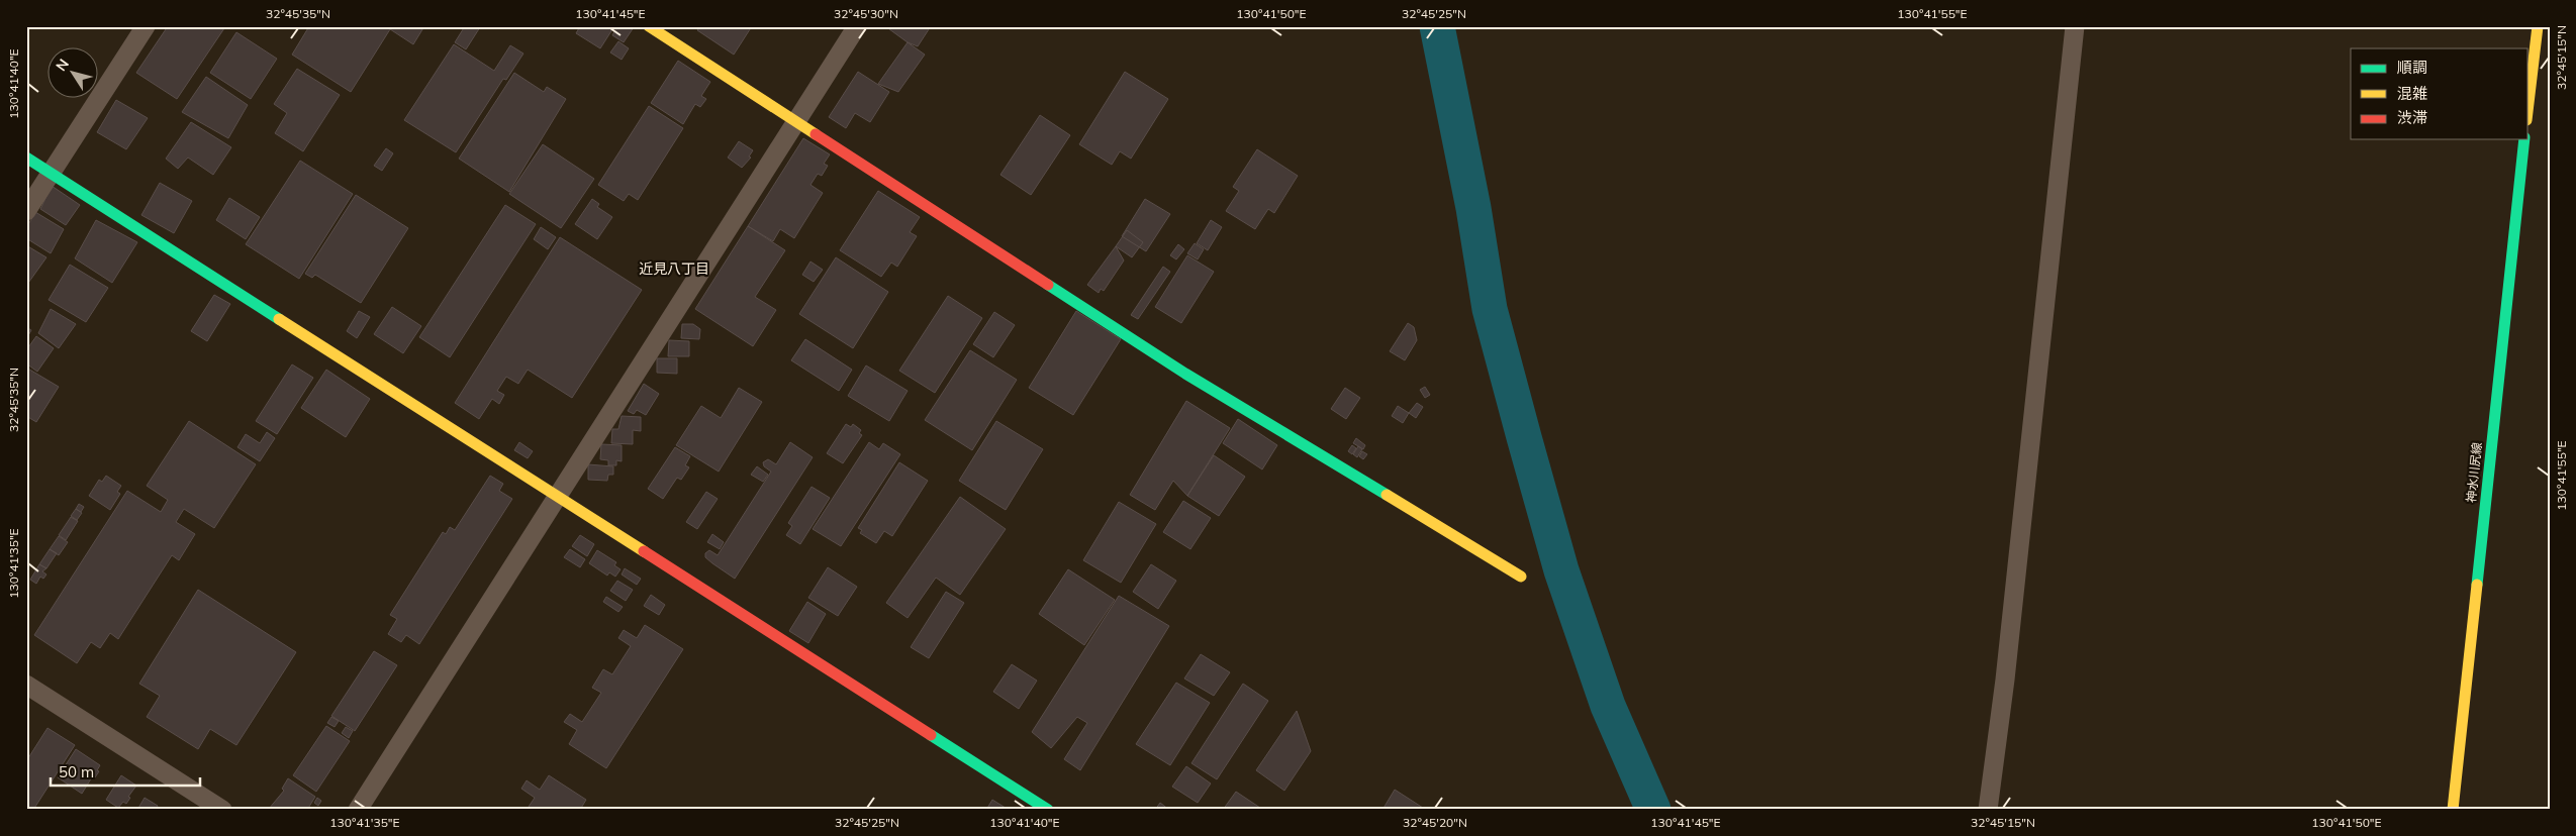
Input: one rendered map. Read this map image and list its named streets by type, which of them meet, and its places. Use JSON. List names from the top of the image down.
{
  "streets": {
    "street": ["神水川尻線"]
  },
  "districts": ["近見八丁目"],
  "legend": ["順調", "混雑", "渋滞"],
  "scale_bar": "50 m",
  "north": "top left",
  "coordinates": [
    "32°45'35\"N",
    "130°41'45\"E",
    "32°45'30\"N",
    "130°41'50\"E",
    "32°45'25\"N",
    "130°41'55\"E",
    "32°45'15\"N",
    "130°41'40\"E",
    "130°41'35\"E",
    "32°45'20\"N"
  ]
}
